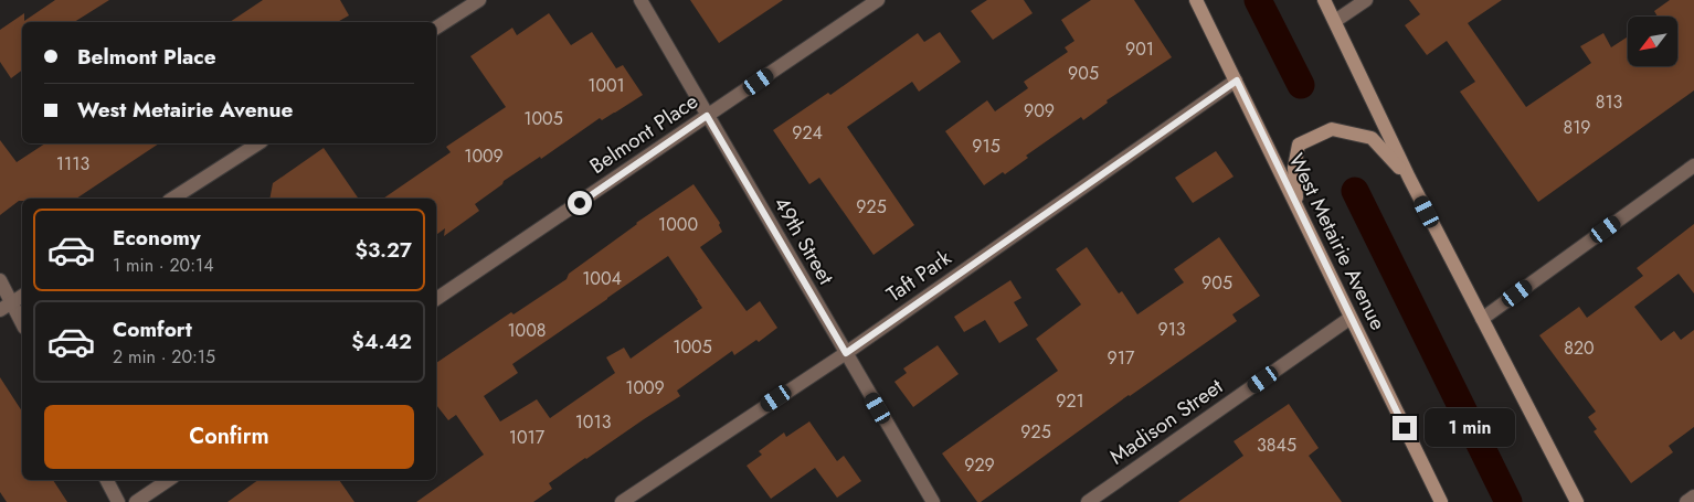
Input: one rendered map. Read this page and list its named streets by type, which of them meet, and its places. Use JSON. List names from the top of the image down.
{
  "streets": {
    "main road": ["West Metairie Avenue"],
    "street": [
      "Belmont Place",
      "49th Street",
      "Taft Park",
      "Madison Street"
    ]
  },
  "crossings": [
    ["Belmont Place", "49th Street"],
    ["49th Street", "Taft Park"],
    ["West Metairie Avenue", "Taft Park"],
    ["West Metairie Avenue", "Madison Street"]
  ],
  "house_numbers": [
    "901",
    "905",
    "1001",
    "813",
    "909",
    "1005",
    "819",
    "924",
    "915",
    "1009",
    "1113",
    "925",
    "1000",
    "1004",
    "905",
    "913",
    "1008",
    "1005",
    "820",
    "917",
    "1009",
    "921",
    "1013",
    "925",
    "1017",
    "3845",
    "929"
  ],
  "north": "bottom left",
  "page": {
    "banner": ["Belmont Place", "West Metairie Avenue"],
    "list": [
      {
        "name": "Economy",
        "note": "1 min · 20:14",
        "value": "$3.27"
      },
      {
        "name": "Comfort",
        "note": "2 min · 20:15",
        "value": "$4.42"
      }
    ],
    "buttons": "Confirm",
    "bubble": "1 min"
  }
}
